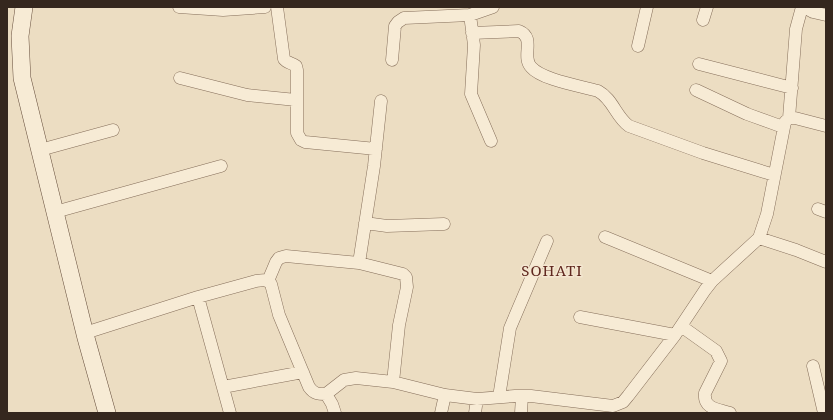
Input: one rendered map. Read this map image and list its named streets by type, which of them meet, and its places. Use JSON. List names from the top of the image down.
{
  "districts": ["SOHATI"]
}
